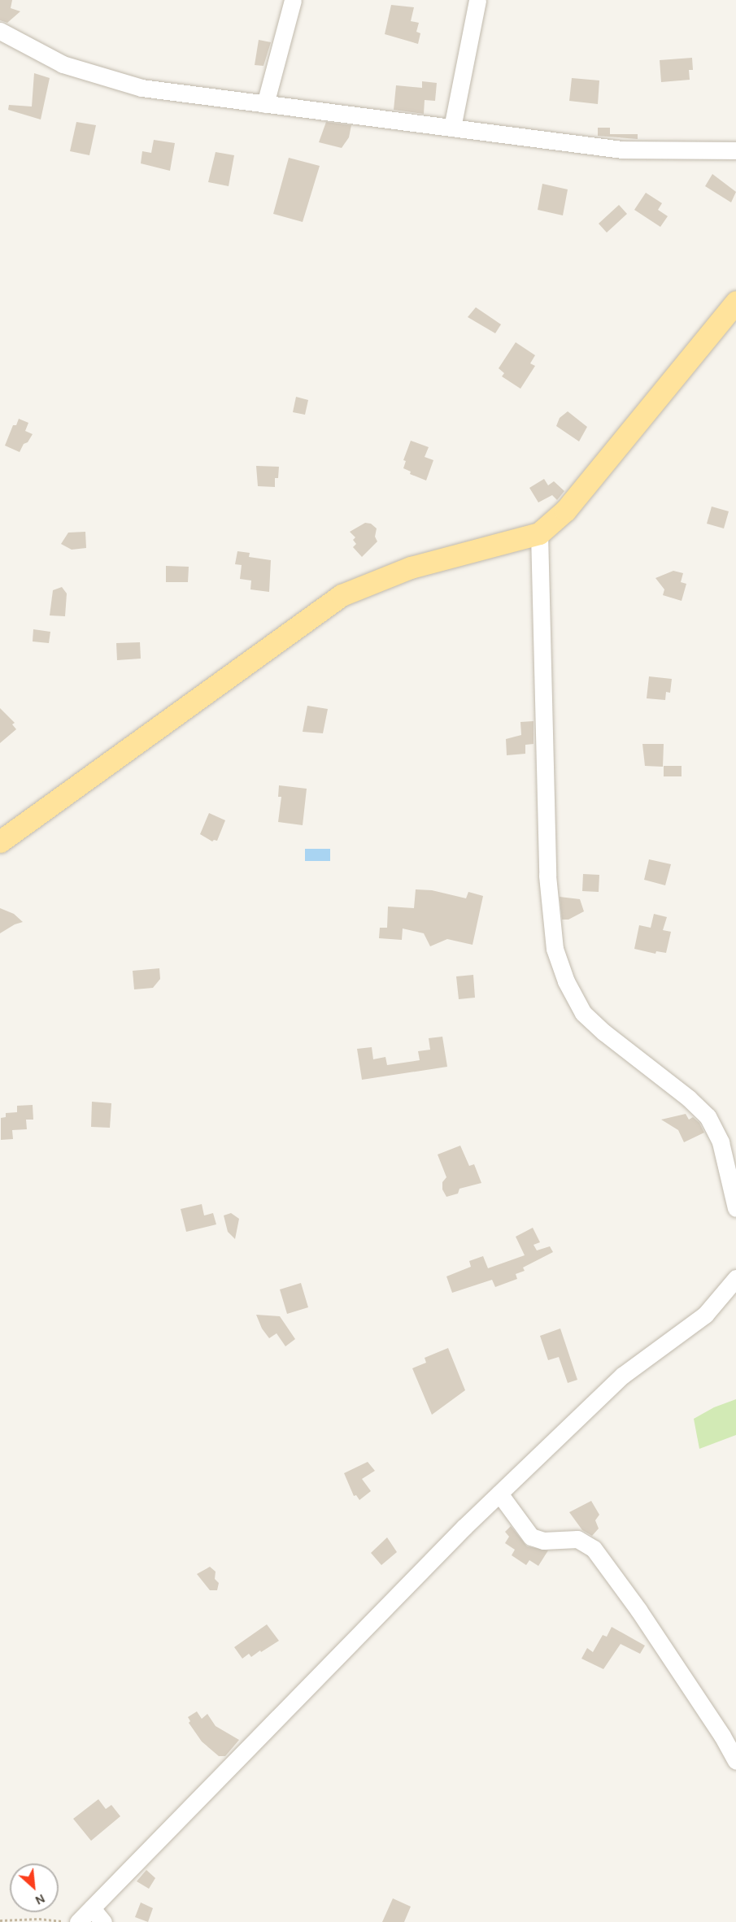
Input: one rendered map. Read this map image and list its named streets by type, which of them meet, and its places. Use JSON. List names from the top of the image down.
{
  "north": "bottom right"
}
